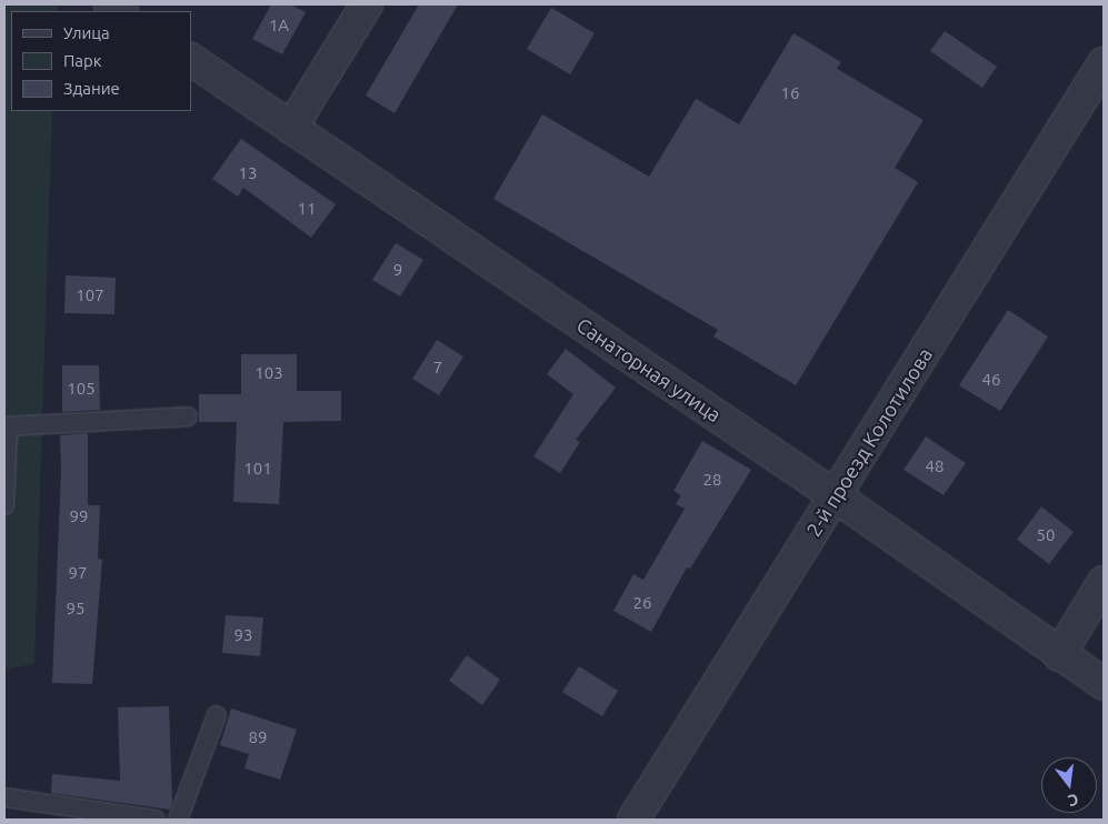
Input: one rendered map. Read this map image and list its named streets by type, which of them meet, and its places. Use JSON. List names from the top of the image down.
{
  "streets": {
    "street": ["Санаторная улица", "2-й проезд Колотилова"]
  },
  "crossings": [
    ["Санаторная улица", "2-й проезд Колотилова"]
  ],
  "house_numbers": [
    "1А",
    "16",
    "13",
    "11",
    "9",
    "107",
    "7",
    "103",
    "46",
    "105",
    "48",
    "101",
    "28",
    "99",
    "50",
    "97",
    "26",
    "95",
    "93",
    "89"
  ],
  "legend": ["Улица", "Парк", "Здание"],
  "north": "bottom"
}
